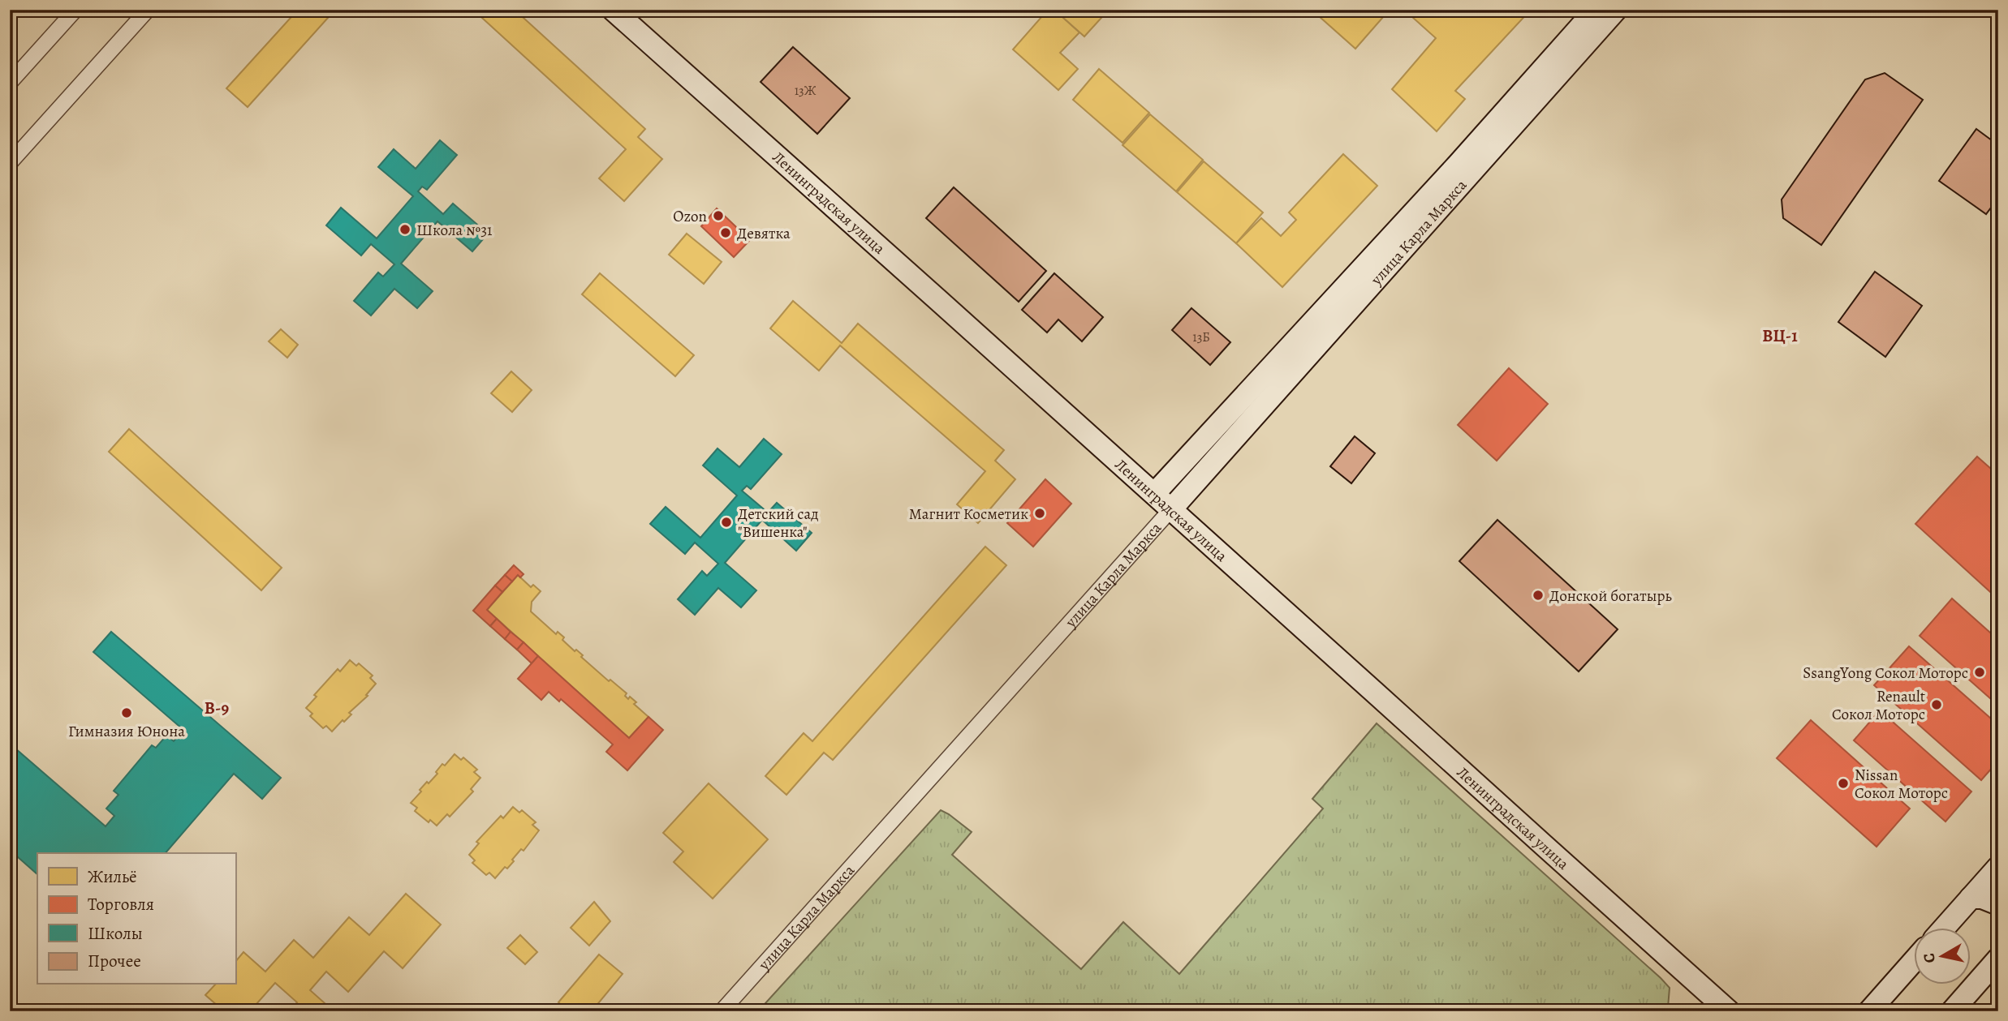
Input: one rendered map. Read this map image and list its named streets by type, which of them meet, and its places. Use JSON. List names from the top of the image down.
{
  "streets": {
    "street": ["Ленинградская улица", "улица Карла Маркса"]
  },
  "crossings": [
    ["Ленинградская улица", "улица Карла Маркса"]
  ],
  "districts": ["ВЦ-1", "В-9"],
  "places": [
    "Ozon",
    "Школа №31",
    "Девятка",
    "Магнит Косметик",
    "Детский сад \"Вишенка\"",
    "Донской богатырь",
    "SsangYong Сокол Моторс",
    "Renault Сокол Моторс",
    "Гимназия Юнона",
    "Nissan Сокол Моторс"
  ],
  "house_numbers": ["13Ж", "13Б"],
  "legend": [
    "Жильё",
    "Торговля",
    "Школы",
    "Прочее"
  ],
  "north": "left"
}
